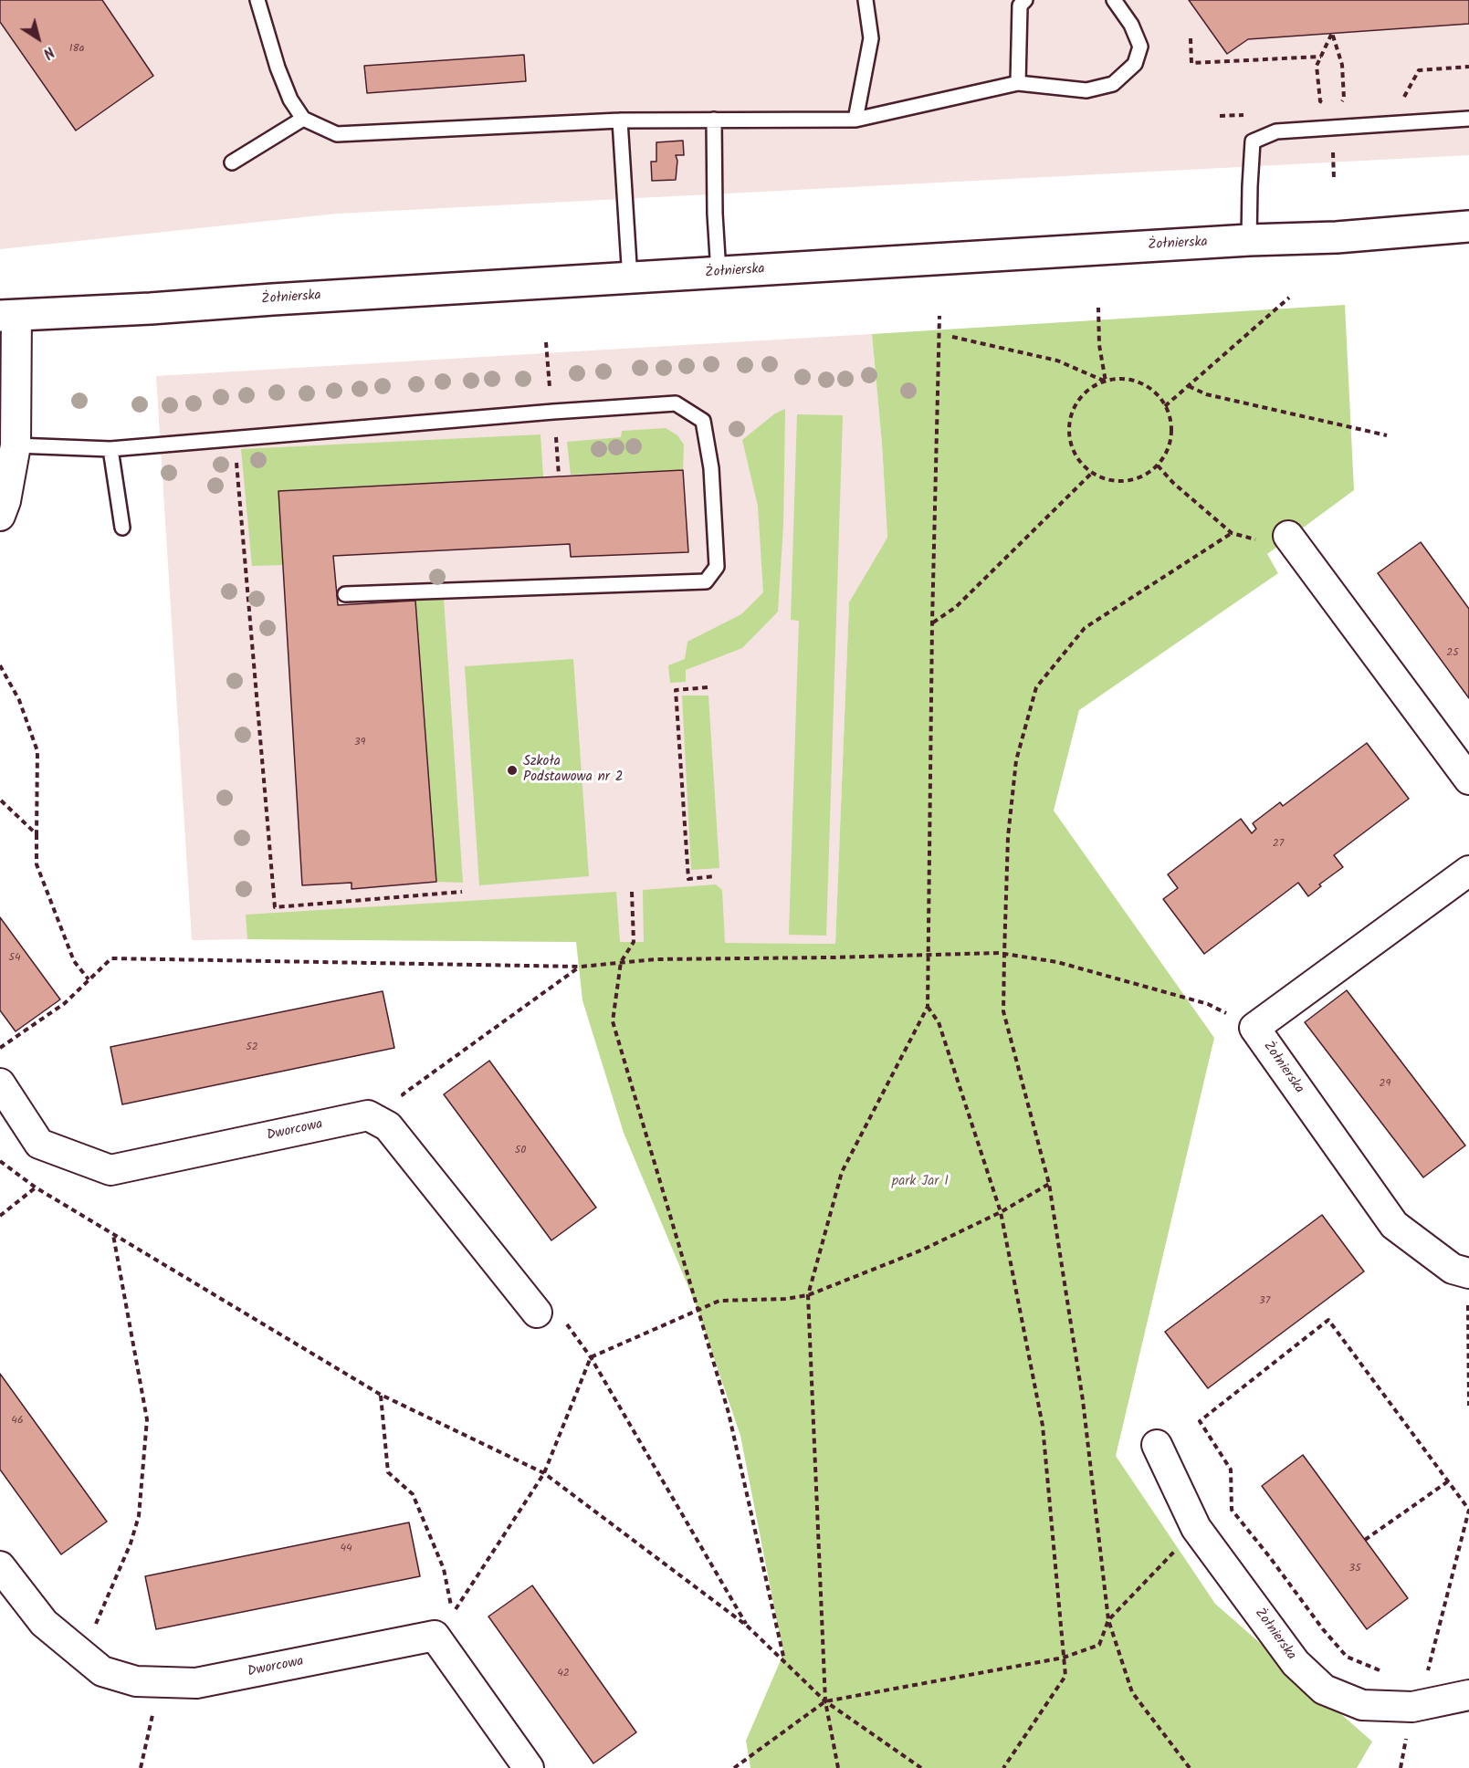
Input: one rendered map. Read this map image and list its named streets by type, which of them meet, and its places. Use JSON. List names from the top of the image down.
{
  "streets": {
    "street": ["Żołnierska", "Dworcowa"]
  },
  "parks": ["park Jar I"],
  "places": ["Szkoła Podstawowa nr 2"],
  "house_numbers": [
    "18a",
    "25",
    "39",
    "27",
    "54",
    "52",
    "29",
    "50",
    "37",
    "46",
    "44",
    "35",
    "42"
  ],
  "north": "bottom right"
}
